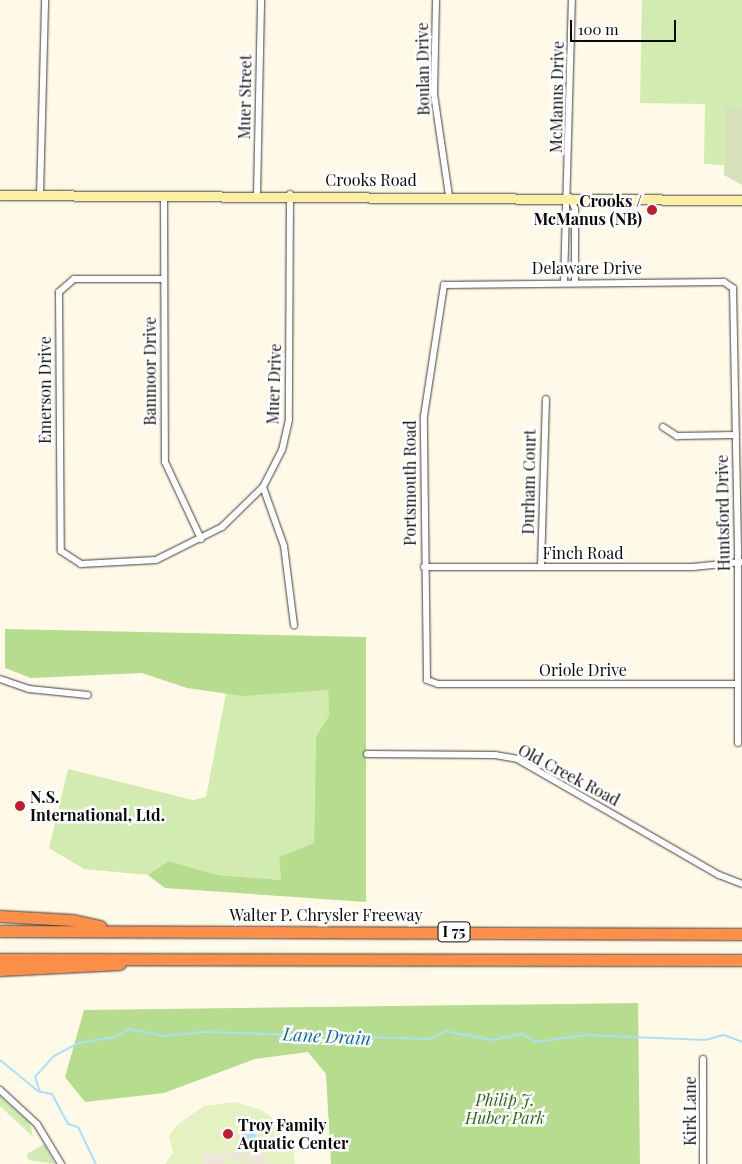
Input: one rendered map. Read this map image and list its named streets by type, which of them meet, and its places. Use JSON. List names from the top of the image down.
{
  "streets": {
    "highway": ["Walter P. Chrysler Freeway", "I 75"],
    "main road": ["Crooks Road"],
    "street": [
      "Boulan Drive",
      "Muer Street",
      "McManus Drive",
      "Delaware Drive",
      "Banmoor Drive",
      "Muer Drive",
      "Emerson Drive",
      "Durham Court",
      "Portsmouth Road",
      "Huntsford Drive",
      "Finch Road",
      "Oriole Drive",
      "Old Creek Road",
      "Kirk Lane"
    ]
  },
  "crossings": [
    ["Boulan Drive", "Crooks Road"],
    ["Muer Street", "Crooks Road"],
    ["McManus Drive", "Crooks Road"],
    ["Crooks Road", "Banmoor Drive"],
    ["Crooks Road", "Muer Drive"],
    ["Delaware Drive", "Portsmouth Road"],
    ["Delaware Drive", "Huntsford Drive"],
    ["Banmoor Drive", "Muer Drive"],
    ["Banmoor Drive", "Emerson Drive"],
    ["Muer Drive", "Emerson Drive"],
    ["Durham Court", "Finch Road"],
    ["Portsmouth Road", "Finch Road"],
    ["Portsmouth Road", "Oriole Drive"],
    ["Huntsford Drive", "Finch Road"],
    ["Huntsford Drive", "Oriole Drive"]
  ],
  "water": ["Lane Drain"],
  "parks": ["Philip J. Huber Park"],
  "places": ["Crooks / McManus (NB)", "N.S. International, Ltd.", "Troy Family Aquatic Center"],
  "scale_bar": "100 m"
}
